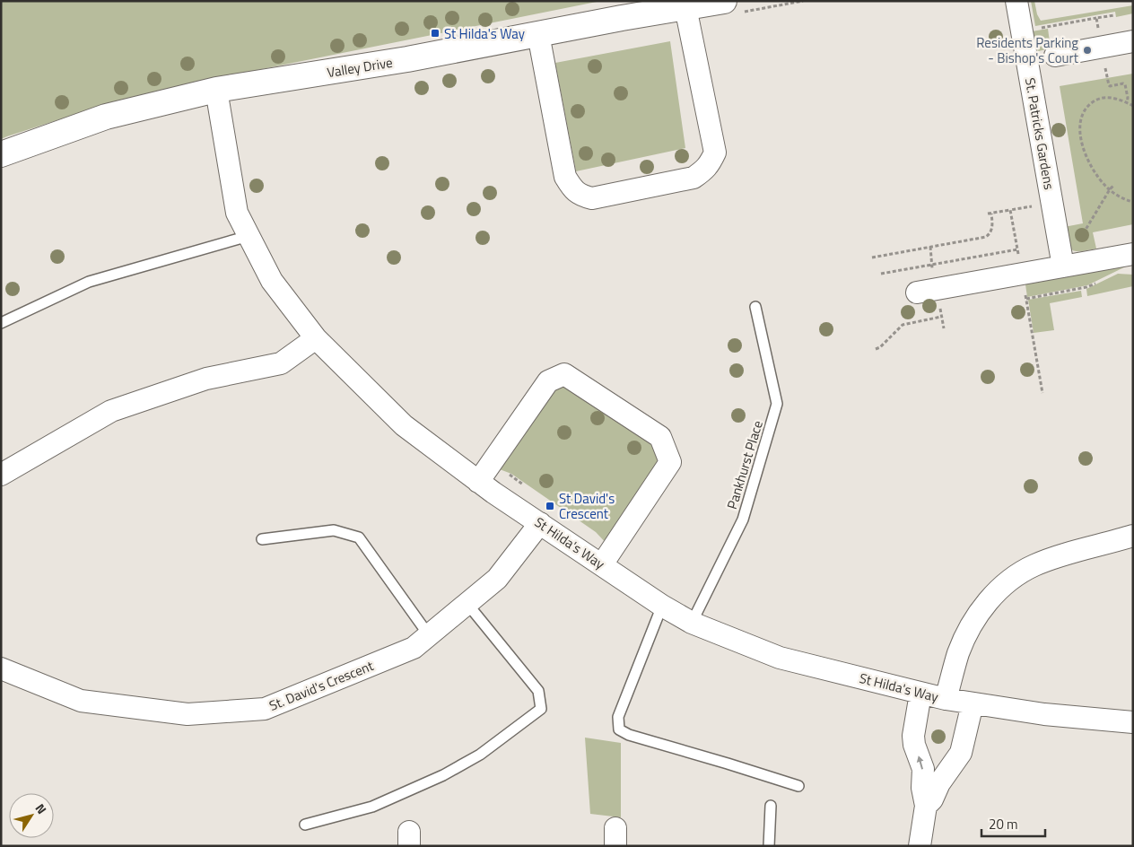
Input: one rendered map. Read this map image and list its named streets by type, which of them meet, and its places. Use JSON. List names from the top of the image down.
{
  "streets": {
    "street": [
      "Valley Drive",
      "St. Patricks Gardens",
      "St Hilda's Way",
      "St. David's Crescent"
    ],
    "lane": ["Pankhurst Place"]
  },
  "crossings": [
    ["Valley Drive", "St Hilda's Way"],
    ["Pankhurst Place", "St Hilda's Way"],
    ["St Hilda's Way", "St. David's Crescent"]
  ],
  "places": {
    "transit": ["St Hilda's Way", "St David's Crescent"],
    "other": ["Residents Parking - Bishop's Court"]
  },
  "scale_bar": "20 m",
  "north": "top right"
}
